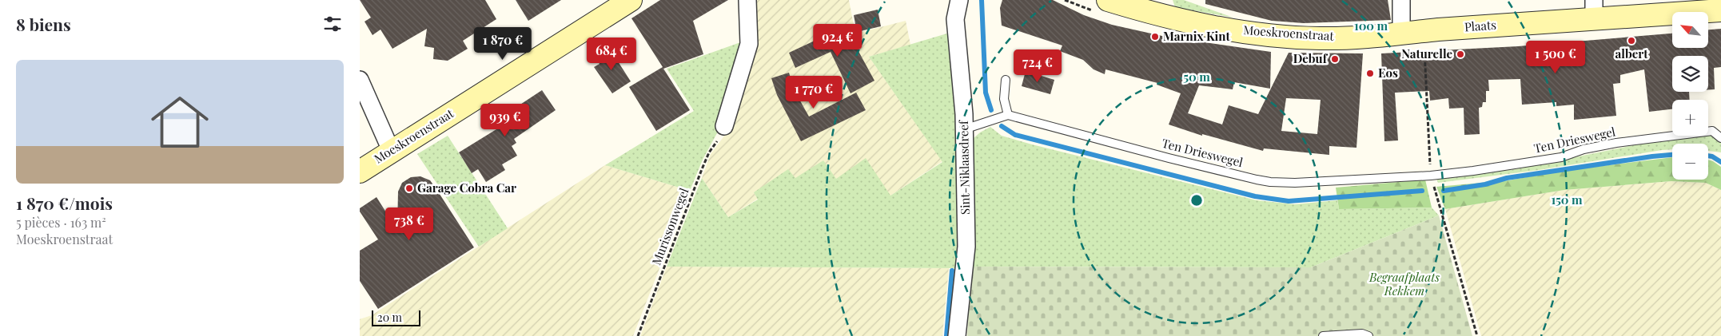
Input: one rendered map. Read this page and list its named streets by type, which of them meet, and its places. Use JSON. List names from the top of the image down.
{
  "streets": {
    "main road": ["Plaats", "Moeskroenstraat"],
    "street": ["Sint-Niklaasdreef"],
    "lane": ["Ten Drieswegel"],
    "path": ["Murissonwegel"]
  },
  "crossings": [
    ["Plaats", "Moeskroenstraat"]
  ],
  "parks": ["Begraafplaats Rekkem"],
  "places": [
    "Marnix Kint",
    "albert",
    "Naturelle",
    "Debuf",
    "Eos",
    "Garage Cobra Car"
  ],
  "scale_bar": "20 m",
  "north": "top left",
  "page": {
    "heading": "8 biens",
    "map_buttons": ["+", "−"],
    "price": [
      "924 €",
      "1 870 €",
      "684 €",
      "1 500 €",
      "724 €",
      "1 770 €",
      "939 €",
      "738 €"
    ],
    "list": [
      {
        "name": "1 870 €/mois",
        "note": "5 pièces · 163 m² · Moeskroenstraat"
      }
    ],
    "scale": "20 m"
  },
  "rings": ["100 m", "50 m", "150 m"]
}
